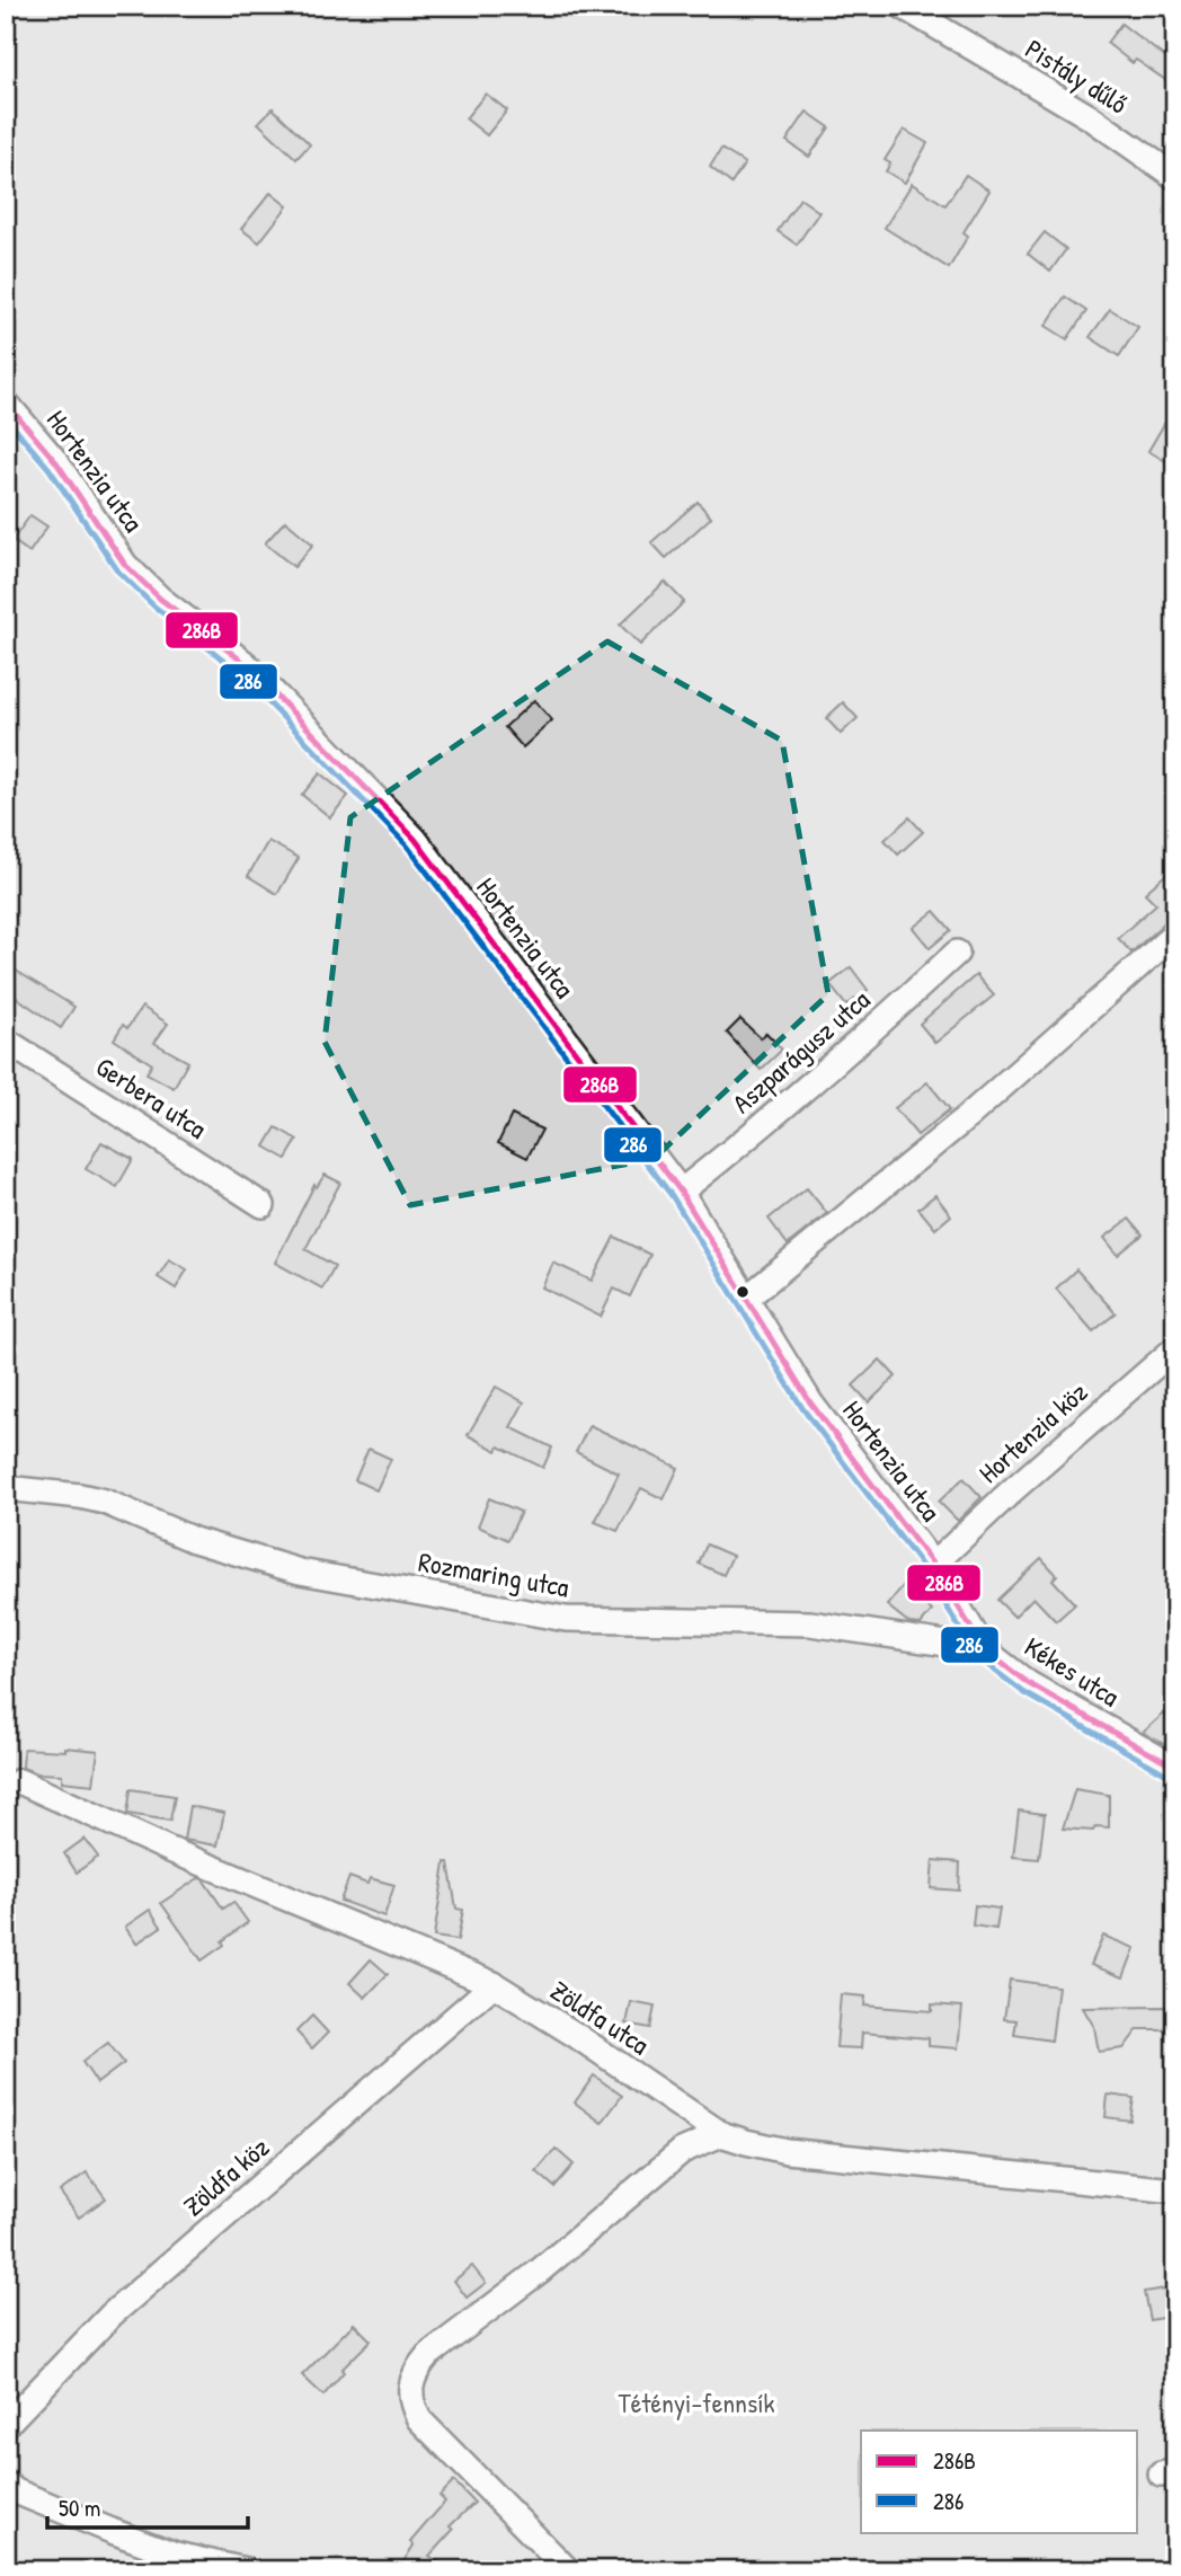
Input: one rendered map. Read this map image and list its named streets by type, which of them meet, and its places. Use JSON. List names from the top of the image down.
{
  "streets": {
    "street": [
      "Pistály dűlő",
      "Hortenzia utca",
      "Aszparágusz utca",
      "Gerbera utca",
      "Hortenzia köz",
      "Rozmaring utca",
      "Kékes utca",
      "Zöldfa utca",
      "Zöldfa köz"
    ]
  },
  "crossings": [
    ["Hortenzia utca", "Aszparágusz utca"],
    ["Hortenzia utca", "Hortenzia köz"],
    ["Hortenzia utca", "Kékes utca"],
    ["Hortenzia köz", "Kékes utca"],
    ["Rozmaring utca", "Kékes utca"],
    ["Zöldfa utca", "Zöldfa köz"]
  ],
  "parks": ["Tétényi-fennsík"],
  "lines": ["transit line 286B", "transit line 286"],
  "legend": ["286B", "286"],
  "scale_bar": "50 m"
}
